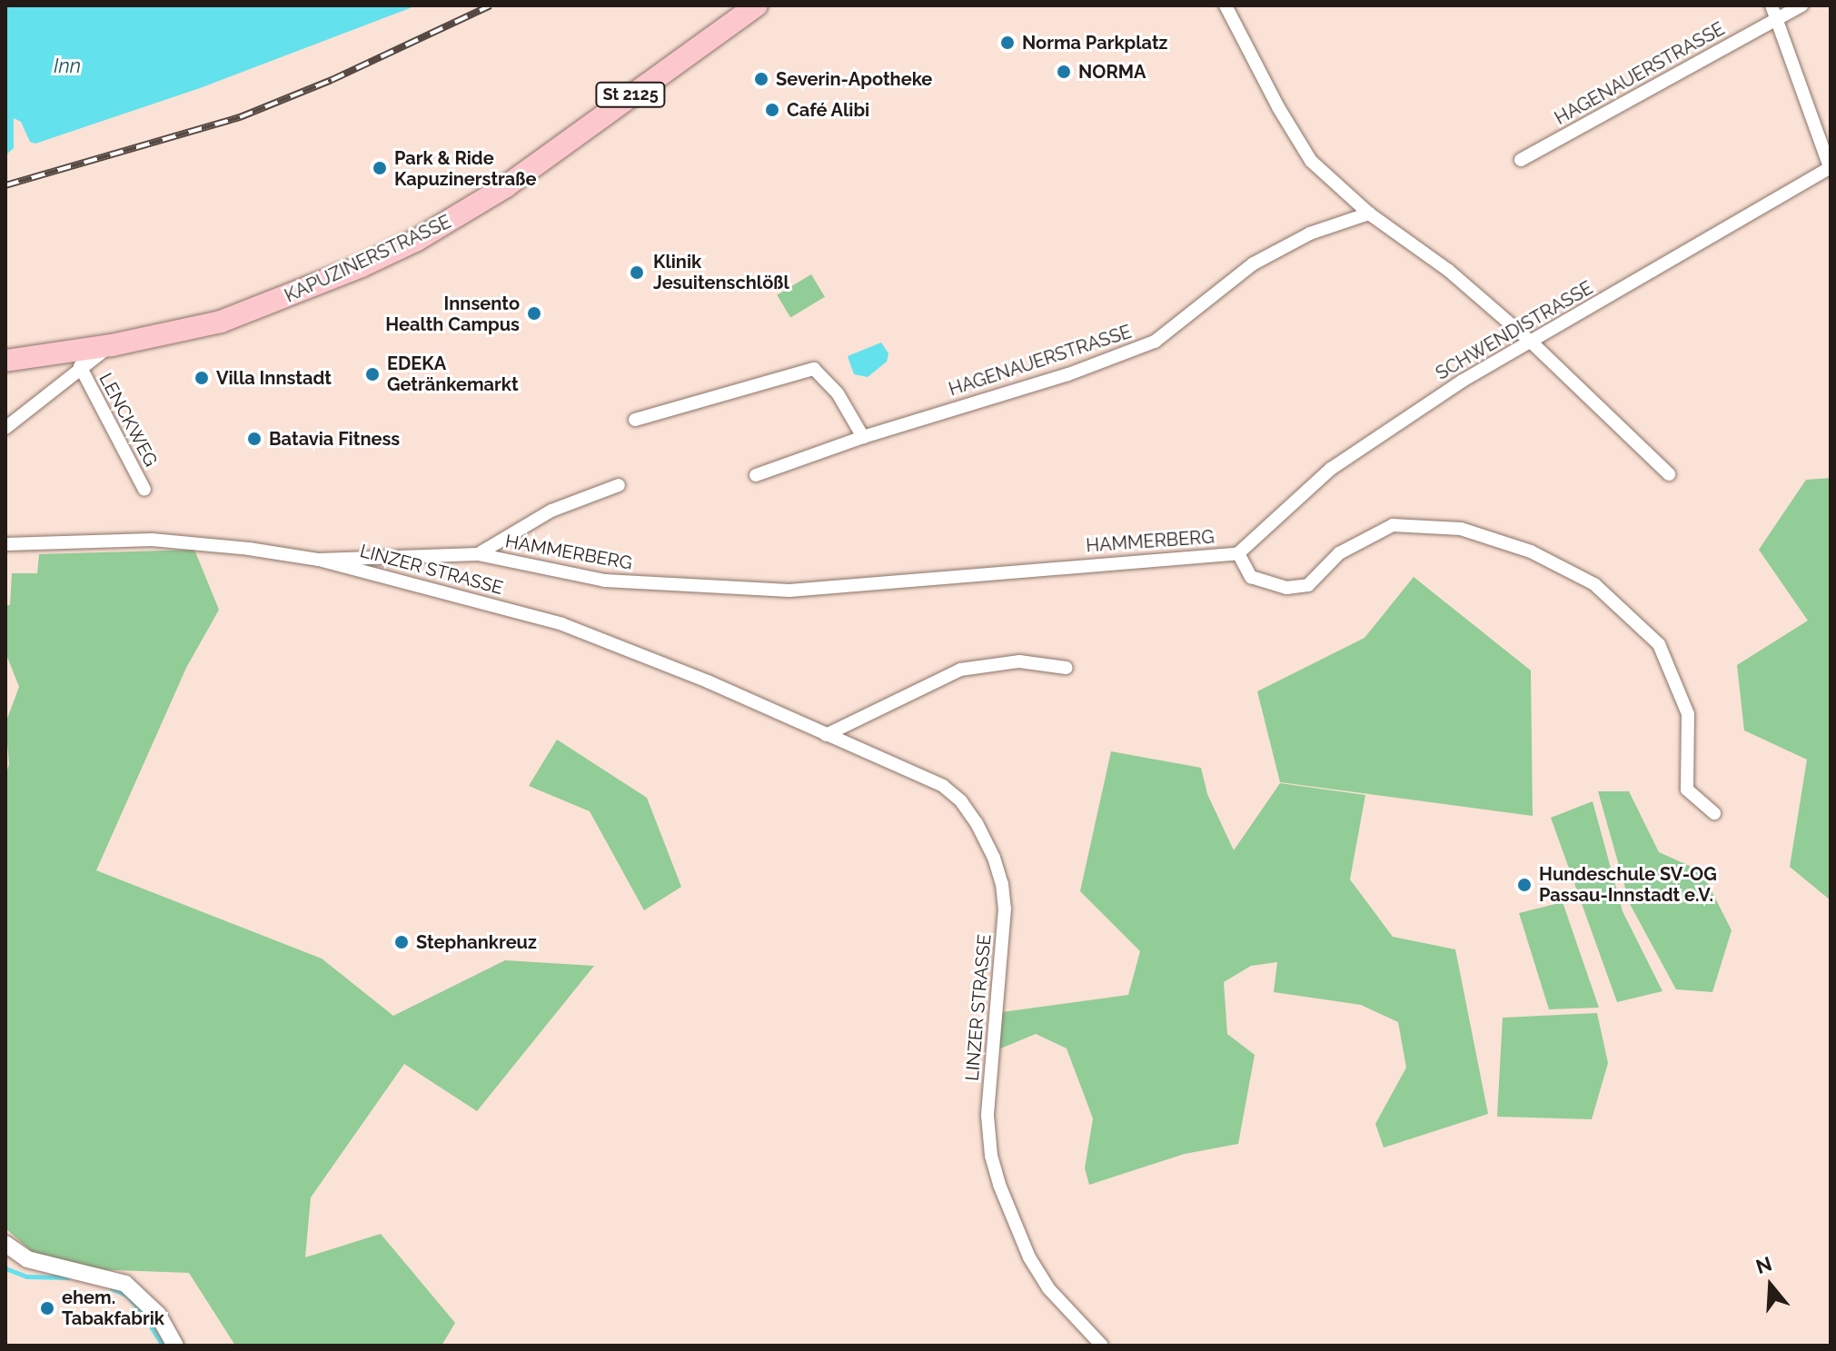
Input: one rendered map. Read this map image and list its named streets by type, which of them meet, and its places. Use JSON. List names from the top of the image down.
{
  "streets": {
    "main road": ["St 2125", "KAPUZINERSTRASSE"],
    "street": [
      "HAGENAUERSTRASSE",
      "SCHWENDISTRASSE",
      "LENCKWEG",
      "HAMMERBERG",
      "LINZER STRASSE"
    ]
  },
  "crossings": [
    ["KAPUZINERSTRASSE", "LENCKWEG"],
    ["SCHWENDISTRASSE", "HAMMERBERG"],
    ["HAMMERBERG", "LINZER STRASSE"]
  ],
  "water": ["Inn"],
  "places": [
    "Norma Parkplatz",
    "NORMA",
    "Severin-Apotheke",
    "Café Alibi",
    "Park & Ride Kapuzinerstraße",
    "Klinik Jesuitenschlößl",
    "Innsento Health Campus",
    "EDEKA Getränkemarkt",
    "Villa Innstadt",
    "Batavia Fitness",
    "Hundeschule SV-OG Passau-Innstadt e.V.",
    "Stephankreuz",
    "ehem. Tabakfabrik"
  ],
  "north": "top"
}
